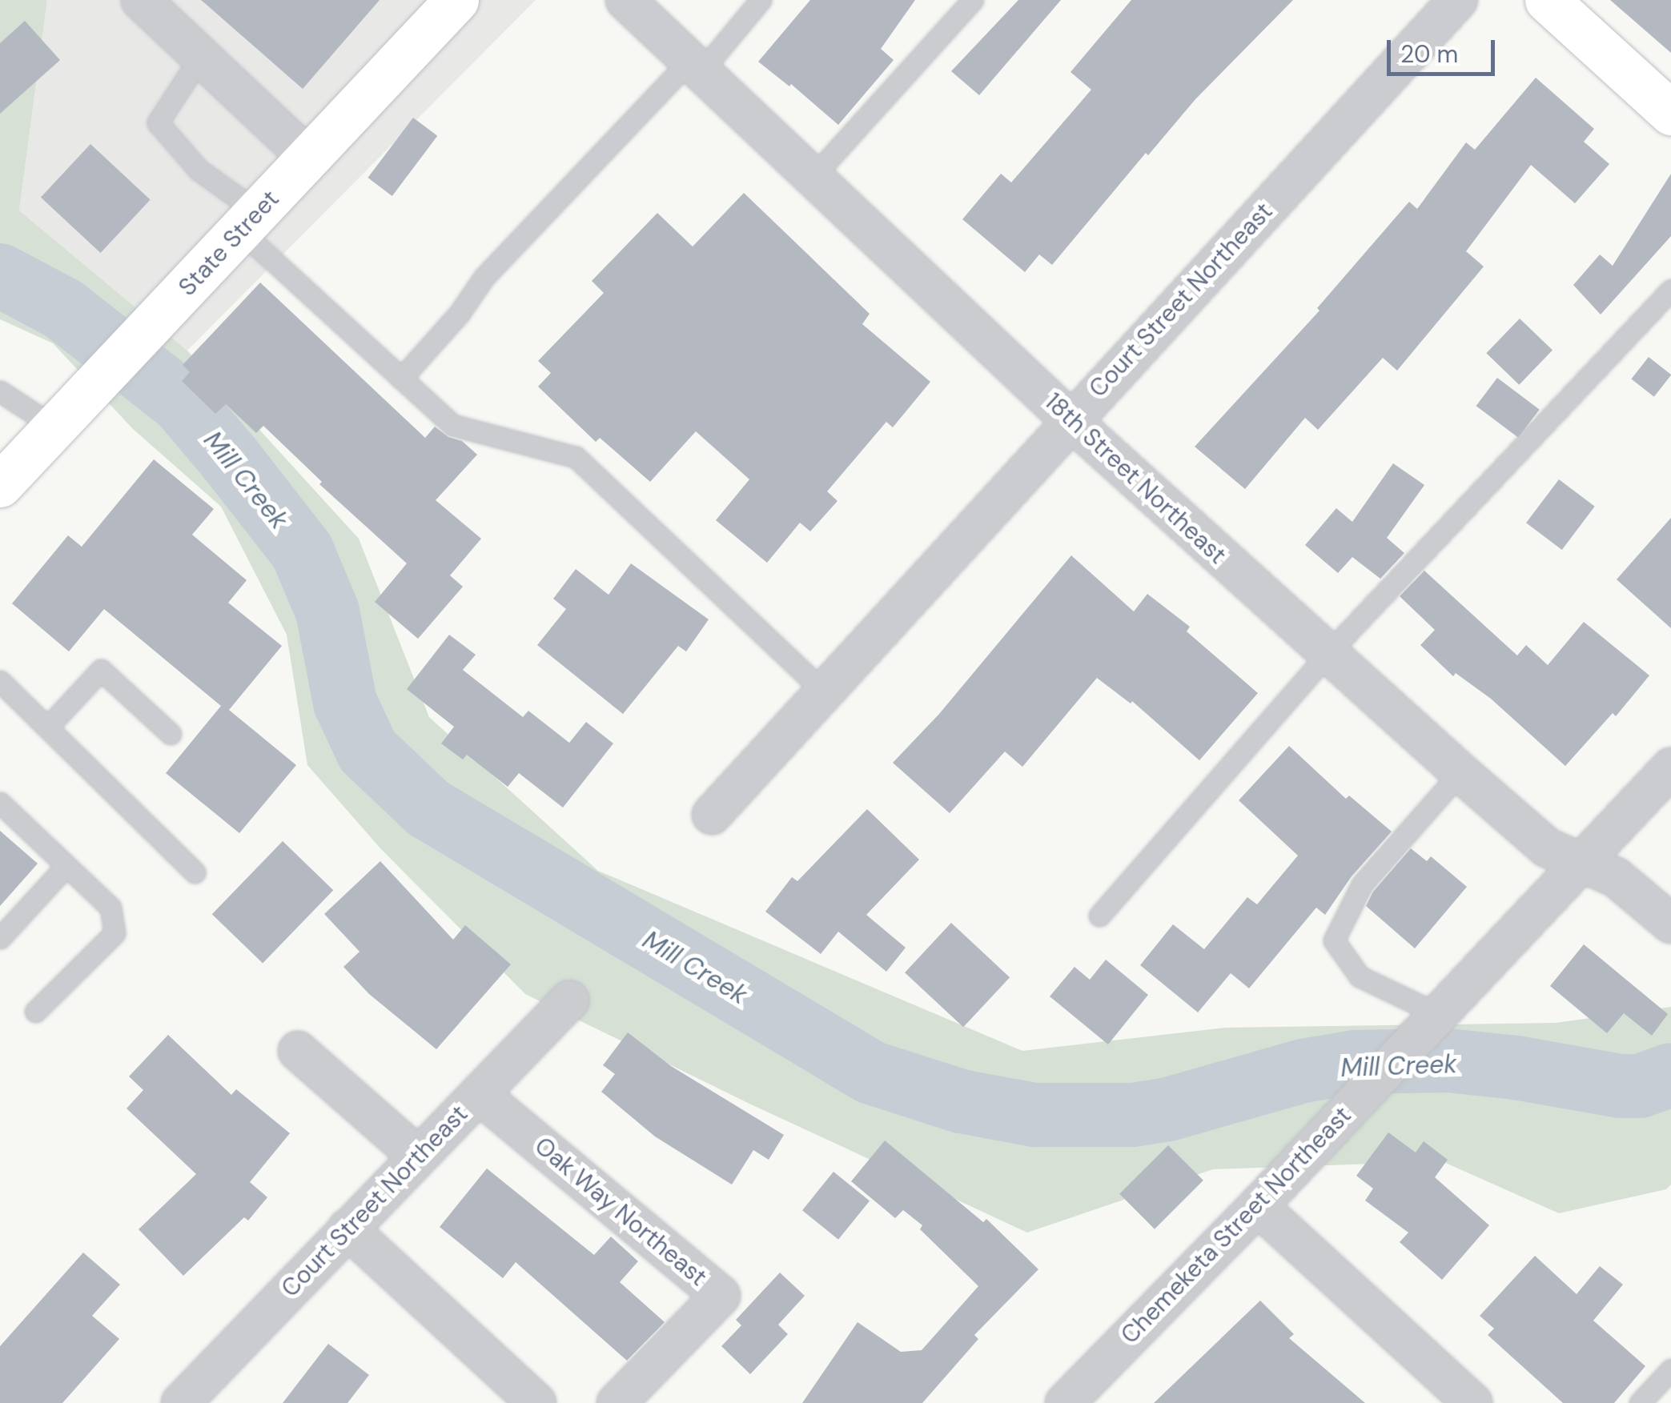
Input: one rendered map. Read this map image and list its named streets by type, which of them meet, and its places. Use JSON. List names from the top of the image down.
{
  "streets": {
    "main road": ["State Street"],
    "street": [
      "Court Street Northeast",
      "18th Street Northeast",
      "Oak Way Northeast",
      "Chemeketa Street Northeast"
    ]
  },
  "crossings": [
    ["Court Street Northeast", "18th Street Northeast"],
    ["Court Street Northeast", "Oak Way Northeast"],
    ["18th Street Northeast", "Chemeketa Street Northeast"]
  ],
  "water": ["Mill Creek"],
  "scale_bar": "20 m"
}
